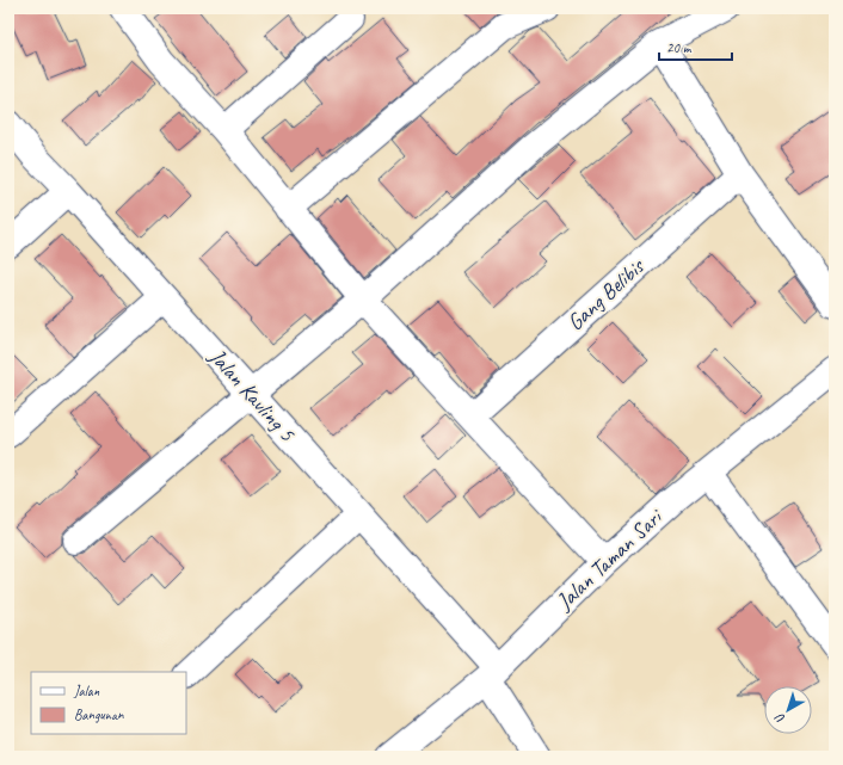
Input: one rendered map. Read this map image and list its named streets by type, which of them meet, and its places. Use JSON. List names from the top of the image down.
{
  "streets": {
    "street": ["Gang Belibis", "Jalan Kavling 5", "Jalan Taman Sari"]
  },
  "crossings": [
    ["Jalan Kavling 5", "Jalan Taman Sari"]
  ],
  "legend": ["Jalan", "Bangunan"],
  "scale_bar": "20 m",
  "north": "bottom left"
}
